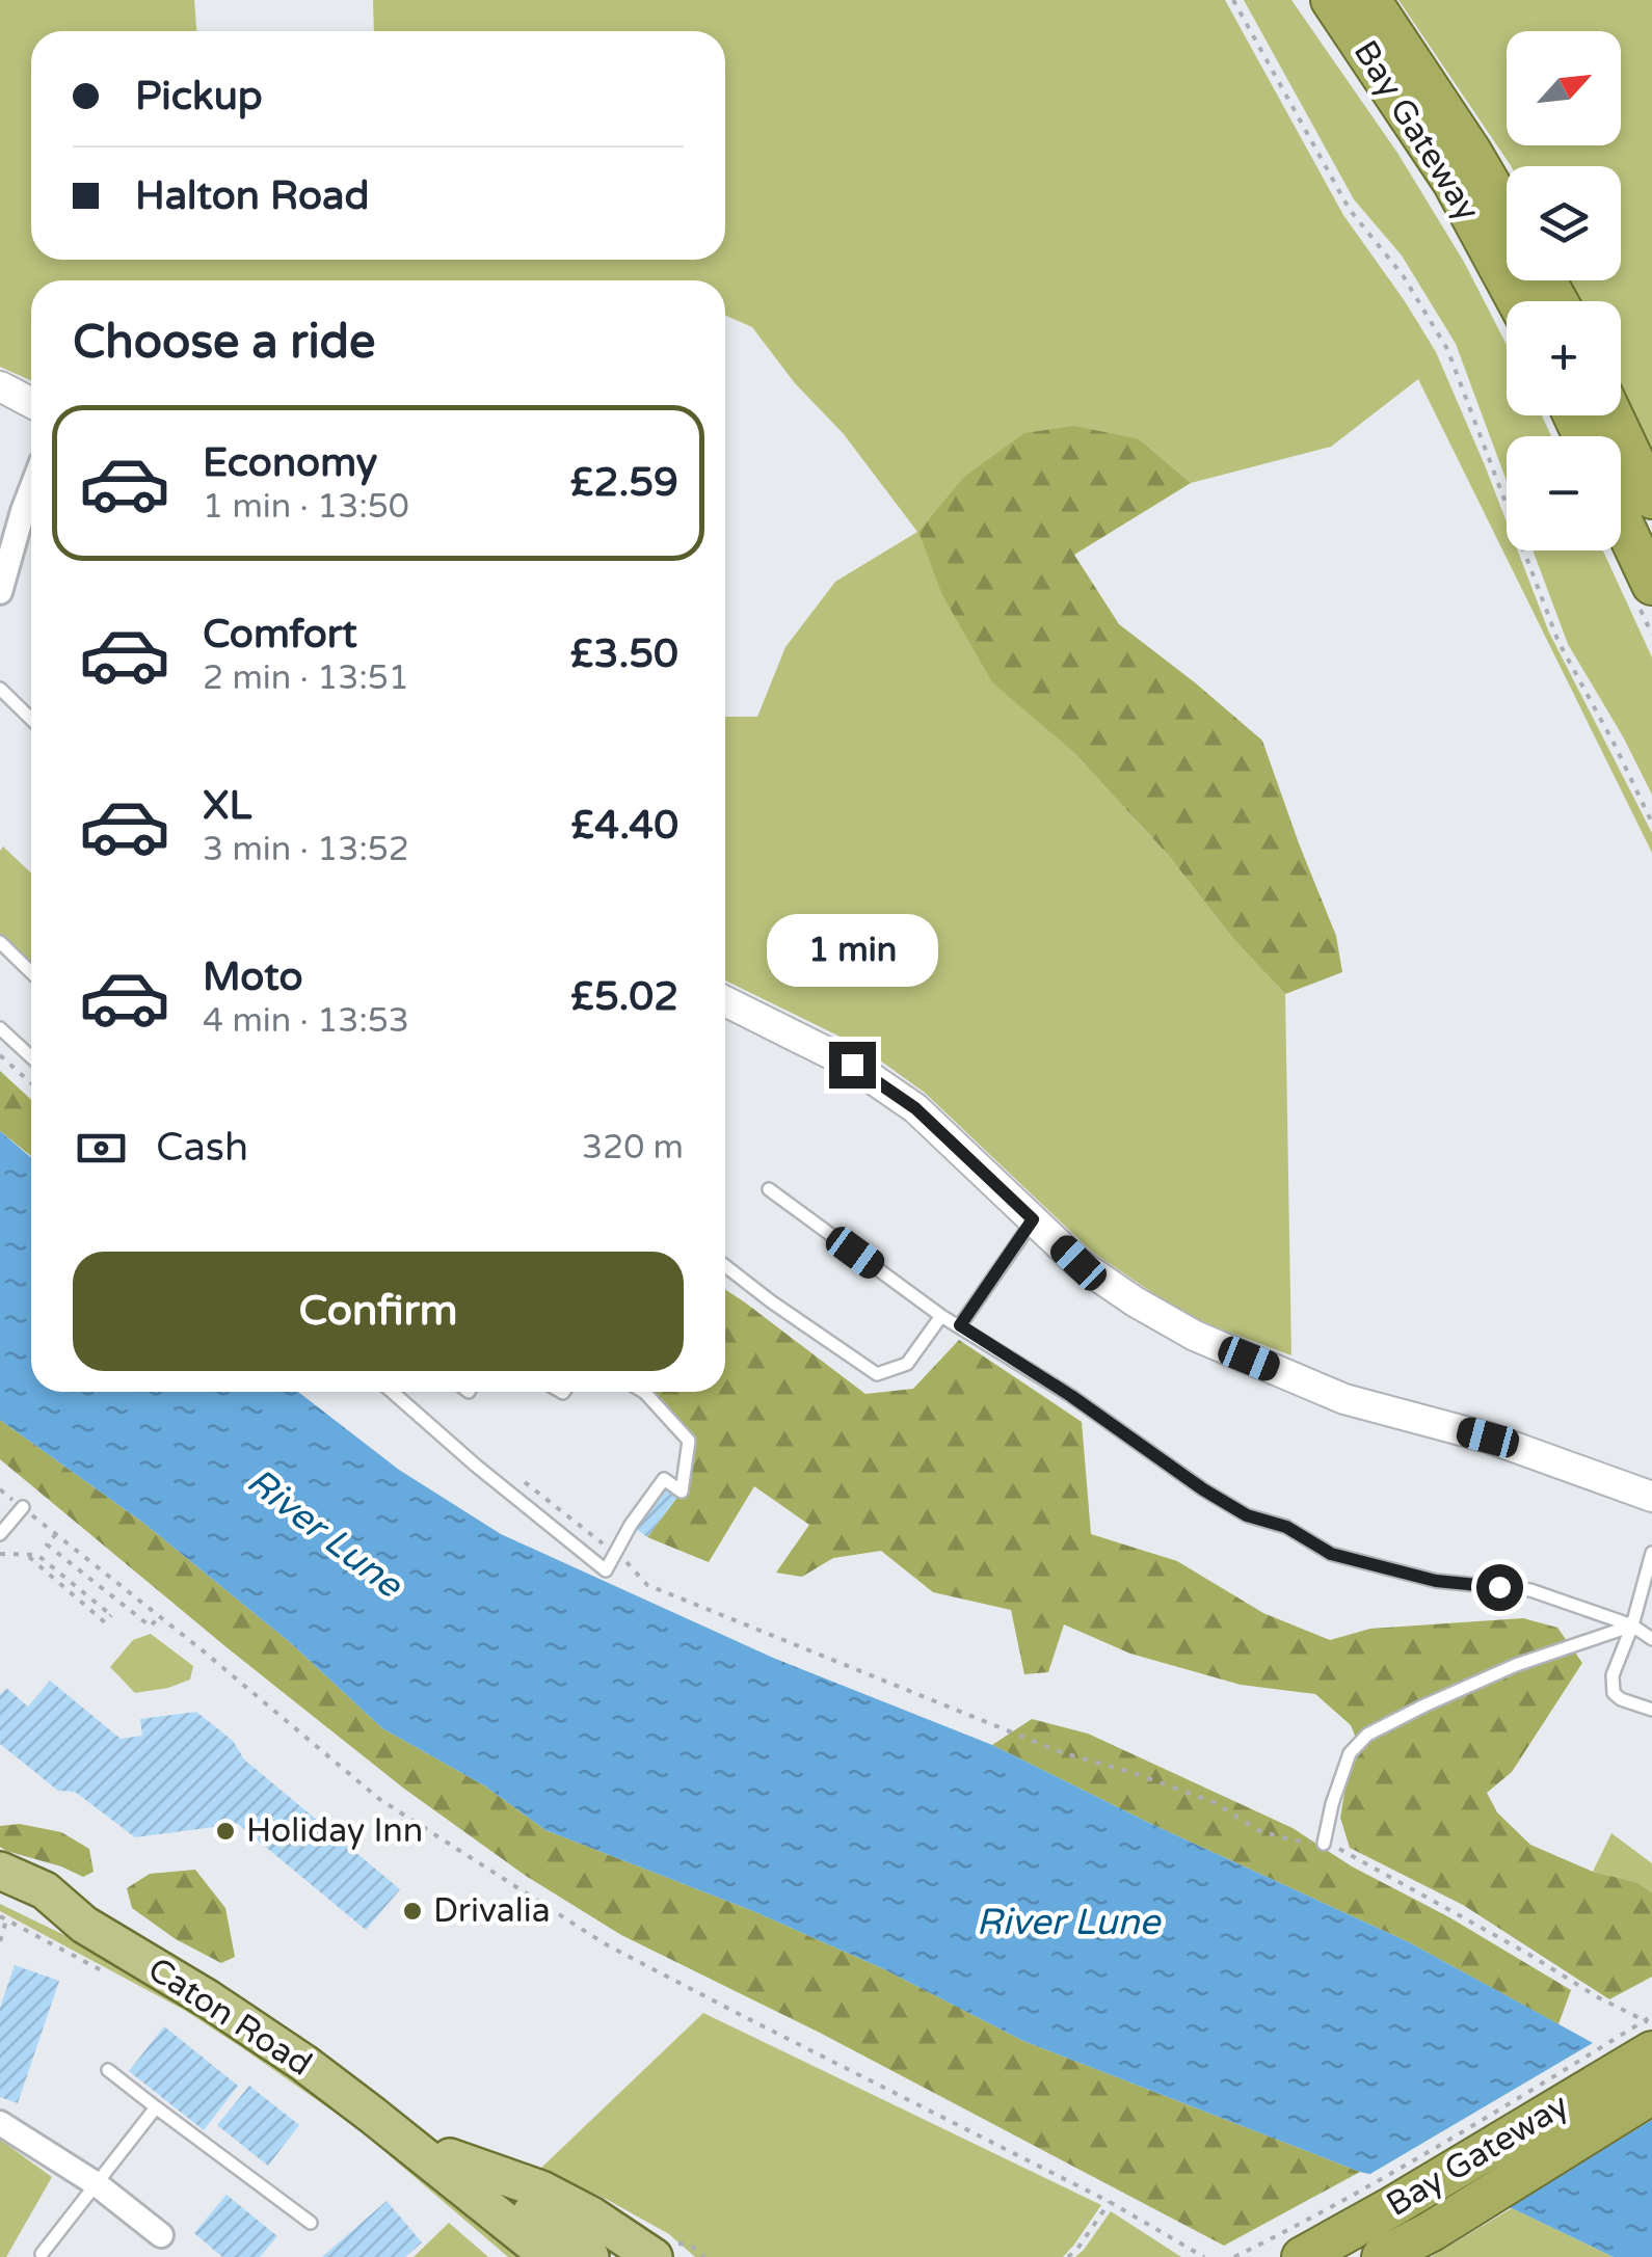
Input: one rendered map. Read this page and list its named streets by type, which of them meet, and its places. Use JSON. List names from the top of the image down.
{
  "streets": {
    "highway": ["Bay Gateway"],
    "main road": ["Caton Road"]
  },
  "water": ["River Lune"],
  "places": ["Holiday Inn", "Drivalia"],
  "north": "top right",
  "page": {
    "map_buttons": ["+", "−"],
    "banner": ["Pickup", "Halton Road"],
    "heading": "Choose a ride",
    "list": [
      {
        "name": "Economy",
        "note": "1 min · 13:50",
        "value": "£2.59"
      },
      {
        "name": "Comfort",
        "note": "2 min · 13:51",
        "value": "£3.50"
      },
      {
        "name": "XL",
        "note": "3 min · 13:52",
        "value": "£4.40"
      },
      {
        "name": "Moto",
        "note": "4 min · 13:53",
        "value": "£5.02"
      }
    ],
    "bubble": "1 min",
    "pay": ["Cash", "320 m"],
    "buttons": "Confirm"
  }
}
